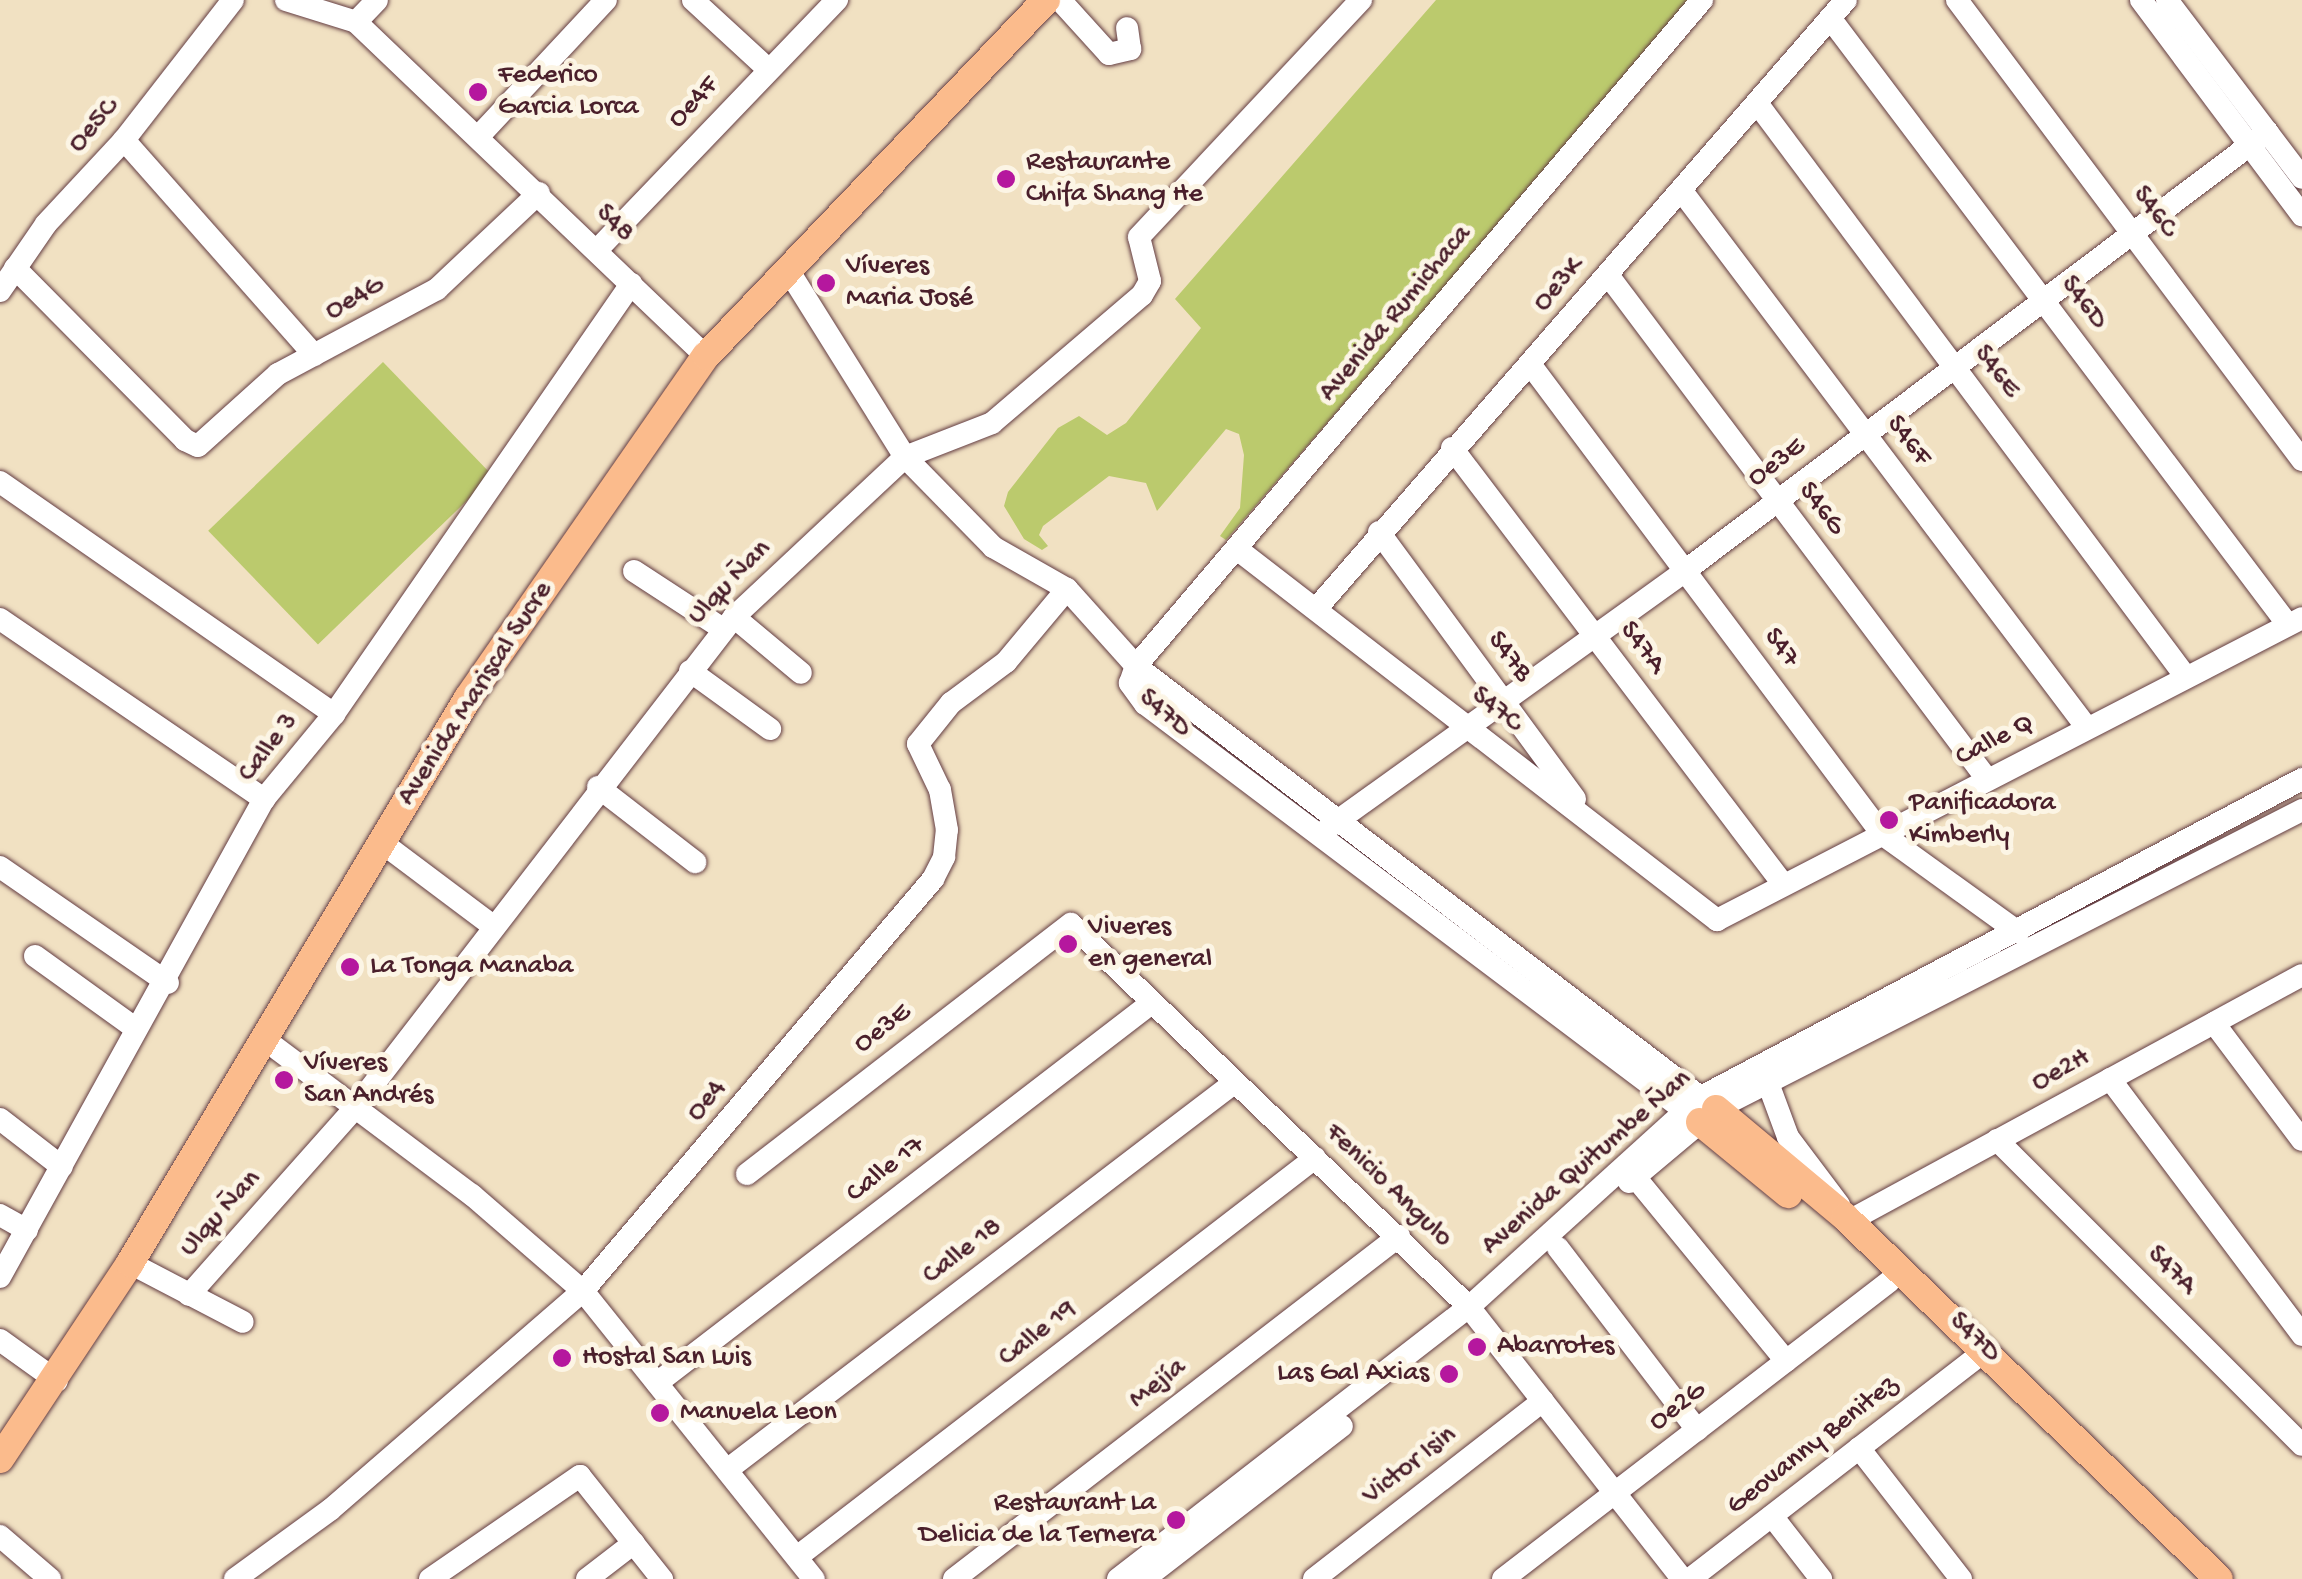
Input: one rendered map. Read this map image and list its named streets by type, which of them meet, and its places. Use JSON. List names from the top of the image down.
{
  "streets": {
    "main road": ["Avenida Mariscal Sucre", "S47D"],
    "street": [
      "Oe4F",
      "Oe5C",
      "S46C",
      "S48",
      "Oe3K",
      "Oe4G",
      "S46D",
      "Avenida Rumichaca",
      "S46E",
      "S46F",
      "Oe3E",
      "S46G",
      "Ulqu Ñan",
      "S47A",
      "S47",
      "S47B",
      "S47C",
      "Calle Q",
      "Calle 3",
      "Oe2H",
      "Oe4",
      "Avenida Quitumbe Ñan",
      "Calle 17",
      "Fenicio Angulo",
      "Calle 18",
      "Calle 19",
      "Mejía",
      "Oe2G",
      "Geovanny Benitez",
      "Victor Isin"
    ]
  },
  "crossings": [
    ["Oe4F", "S48"],
    ["Oe5C", "Oe4G"],
    ["S46C", "Oe3E"],
    ["S48", "Oe4G"],
    ["S48", "Avenida Mariscal Sucre"],
    ["S48", "Calle 3"],
    ["Oe3K", "S46D"],
    ["Oe3K", "S46E"],
    ["Oe3K", "S46F"],
    ["Oe3K", "S46G"],
    ["Oe3K", "S47A"],
    ["Oe3K", "S47"],
    ["Oe3K", "S47B"],
    ["Oe3K", "S47C"],
    ["S46D", "Oe3E"],
    ["S46D", "Calle Q"],
    ["Avenida Rumichaca", "S47C"],
    ["Avenida Rumichaca", "S47D"],
    ["S46E", "Oe3E"],
    ["S46E", "Calle Q"],
    ["S46F", "Oe3E"],
    ["S46F", "Calle Q"],
    ["Oe3E", "S46G"],
    ["Oe3E", "S47A"],
    ["Oe3E", "S47"],
    ["Oe3E", "S47B"],
    ["Oe3E", "S47C"],
    ["Oe3E", "S47D"],
    ["Oe3E", "Fenicio Angulo"],
    ["S46G", "Calle Q"],
    ["S47A", "Calle Q"],
    ["S47A", "Oe2H"],
    ["S47", "Calle Q"],
    ["S47", "Avenida Quitumbe Ñan"],
    ["S47B", "S47C"],
    ["S47C", "Calle Q"],
    ["S47D", "Oe2H"],
    ["S47D", "Avenida Quitumbe Ñan"],
    ["S47D", "Oe2G"],
    ["S47D", "Geovanny Benitez"],
    ["Avenida Quitumbe Ñan", "Fenicio Angulo"],
    ["Calle 17", "Fenicio Angulo"],
    ["Fenicio Angulo", "Calle 18"],
    ["Fenicio Angulo", "Calle 19"],
    ["Fenicio Angulo", "Mejía"],
    ["Fenicio Angulo", "Oe2G"],
    ["Fenicio Angulo", "Victor Isin"]
  ],
  "places": [
    "Federico Garcia Lorca",
    "Restaurante Chifa Shang He",
    "Víveres Maria José",
    "Panificadora Kimberly",
    "Viveres en general",
    "La Tonga Manaba",
    "Víveres San Andrés",
    "Abarrotes",
    "Hostal San Luis",
    "Las Gal Axias",
    "Manuela Leon",
    "Restaurant La Delicia de la Ternera"
  ]
}
